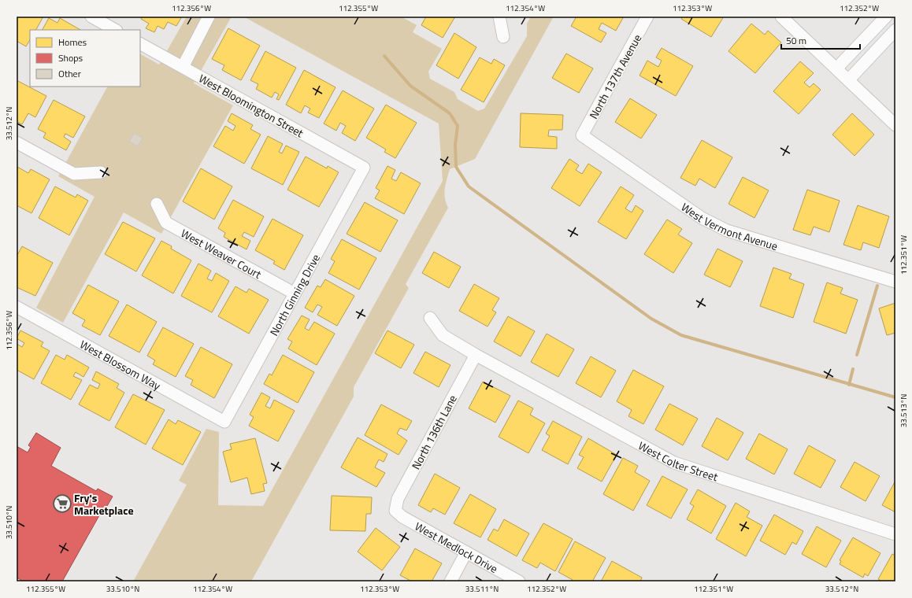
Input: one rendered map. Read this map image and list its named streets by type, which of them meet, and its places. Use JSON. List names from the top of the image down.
{
  "streets": {
    "street": [
      "North 137th Avenue",
      "West Bloomington Street",
      "West Vermont Avenue",
      "West Weaver Court",
      "North Ginning Drive",
      "West Blossom Way",
      "North 136th Lane",
      "West Colter Street",
      "West Medlock Drive"
    ]
  },
  "crossings": [
    ["North 137th Avenue", "West Vermont Avenue"],
    ["West Bloomington Street", "North Ginning Drive"],
    ["West Weaver Court", "North Ginning Drive"],
    ["North Ginning Drive", "West Blossom Way"],
    ["North 136th Lane", "West Colter Street"],
    ["North 136th Lane", "West Medlock Drive"]
  ],
  "places": {
    "supermarket": ["Fry's Marketplace"]
  },
  "legend": ["Homes", "Shops", "Other"],
  "scale_bar": "50 m",
  "coordinates": [
    "112.356°W",
    "112.355°W",
    "112.354°W",
    "112.353°W",
    "112.352°W",
    "33.512°N",
    "112.351°W",
    "33.513°N",
    "33.510°N",
    "33.511°N"
  ]
}
